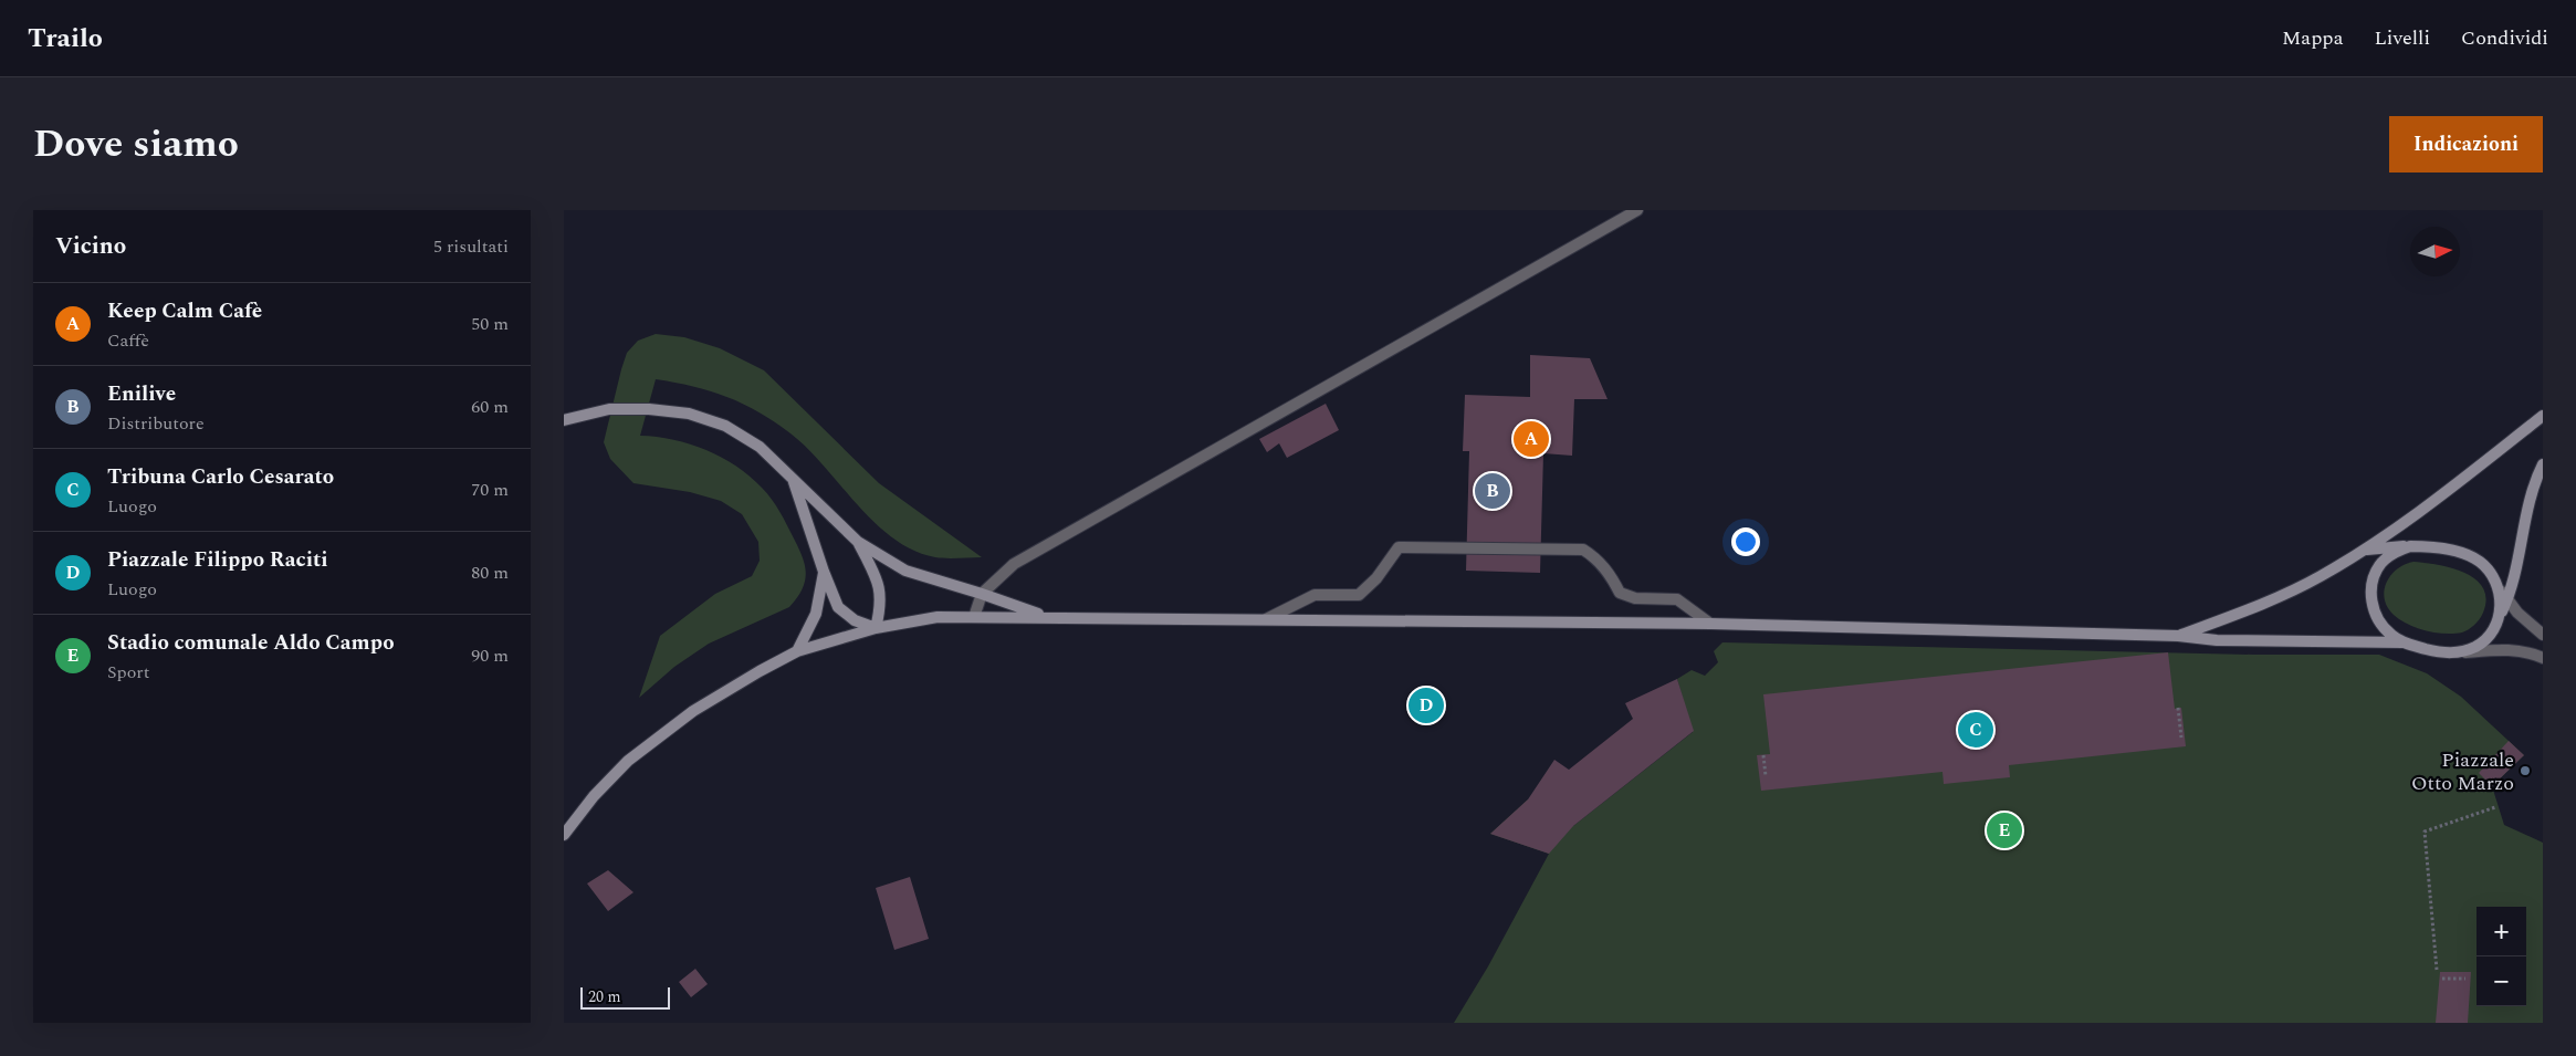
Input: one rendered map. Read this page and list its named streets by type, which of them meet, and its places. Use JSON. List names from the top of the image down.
{
  "places": ["Piazzale Otto Marzo"],
  "scale_bar": "20 m",
  "north": "right",
  "page": {
    "header": "Trailo",
    "nav": ["Mappa", "Livelli", "Condividi"],
    "title": "Dove siamo",
    "buttons": "Indicazioni",
    "heading": ["Vicino", "5 risultati"],
    "list": [
      {
        "mark": "A",
        "name": "Keep Calm Cafè",
        "note": "Caffè",
        "value": "50 m"
      },
      {
        "mark": "B",
        "name": "Enilive",
        "note": "Distributore",
        "value": "60 m"
      },
      {
        "mark": "C",
        "name": "Tribuna Carlo Cesarato",
        "note": "Luogo",
        "value": "70 m"
      },
      {
        "mark": "D",
        "name": "Piazzale Filippo Raciti",
        "note": "Luogo",
        "value": "80 m"
      },
      {
        "mark": "E",
        "name": "Stadio comunale Aldo Campo",
        "note": "Sport",
        "value": "90 m"
      }
    ],
    "pins": [
      "A",
      "B",
      "D",
      "C",
      "E"
    ],
    "map_buttons": ["+", "−"],
    "scale": "20 m"
  }
}
